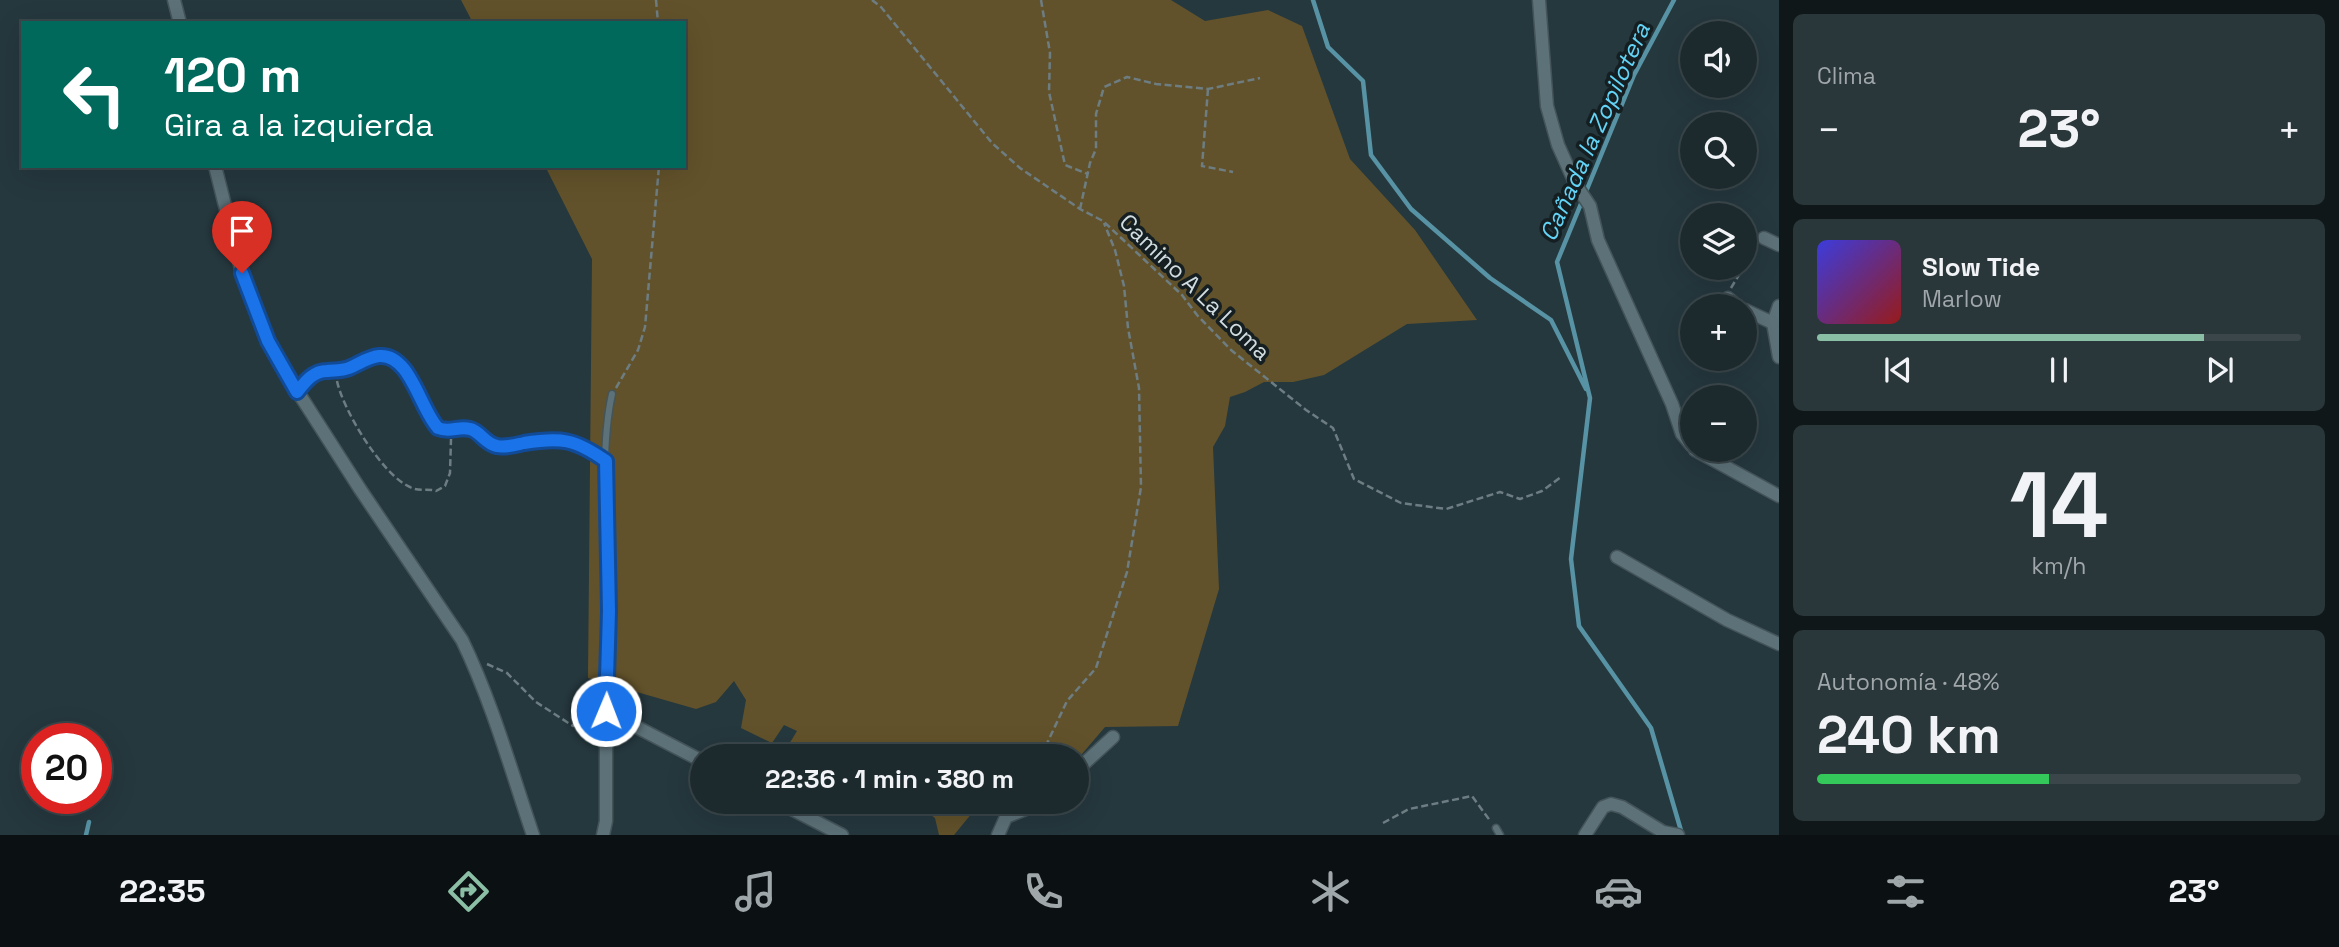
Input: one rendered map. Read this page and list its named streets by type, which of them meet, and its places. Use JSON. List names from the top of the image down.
{
  "streets": {
    "path": ["Camino A La Loma"]
  },
  "water": ["Cañada la Zopilotera"],
  "page": {
    "tile": [
      "Clima",
      ["14", "km/h"],
      ["Autonomía · 48%", "240 km"]
    ],
    "map_buttons": ["+", "−"],
    "turn": ["120 m", "Gira a la izquierda"],
    "heat": ["−", "23°", "+"],
    "song": ["Slow Tide", "Marlow"],
    "limit": "20",
    "trip": "22:36 · 1 min · 380 m",
    "tabs": ["22:35", "23°"]
  }
}
